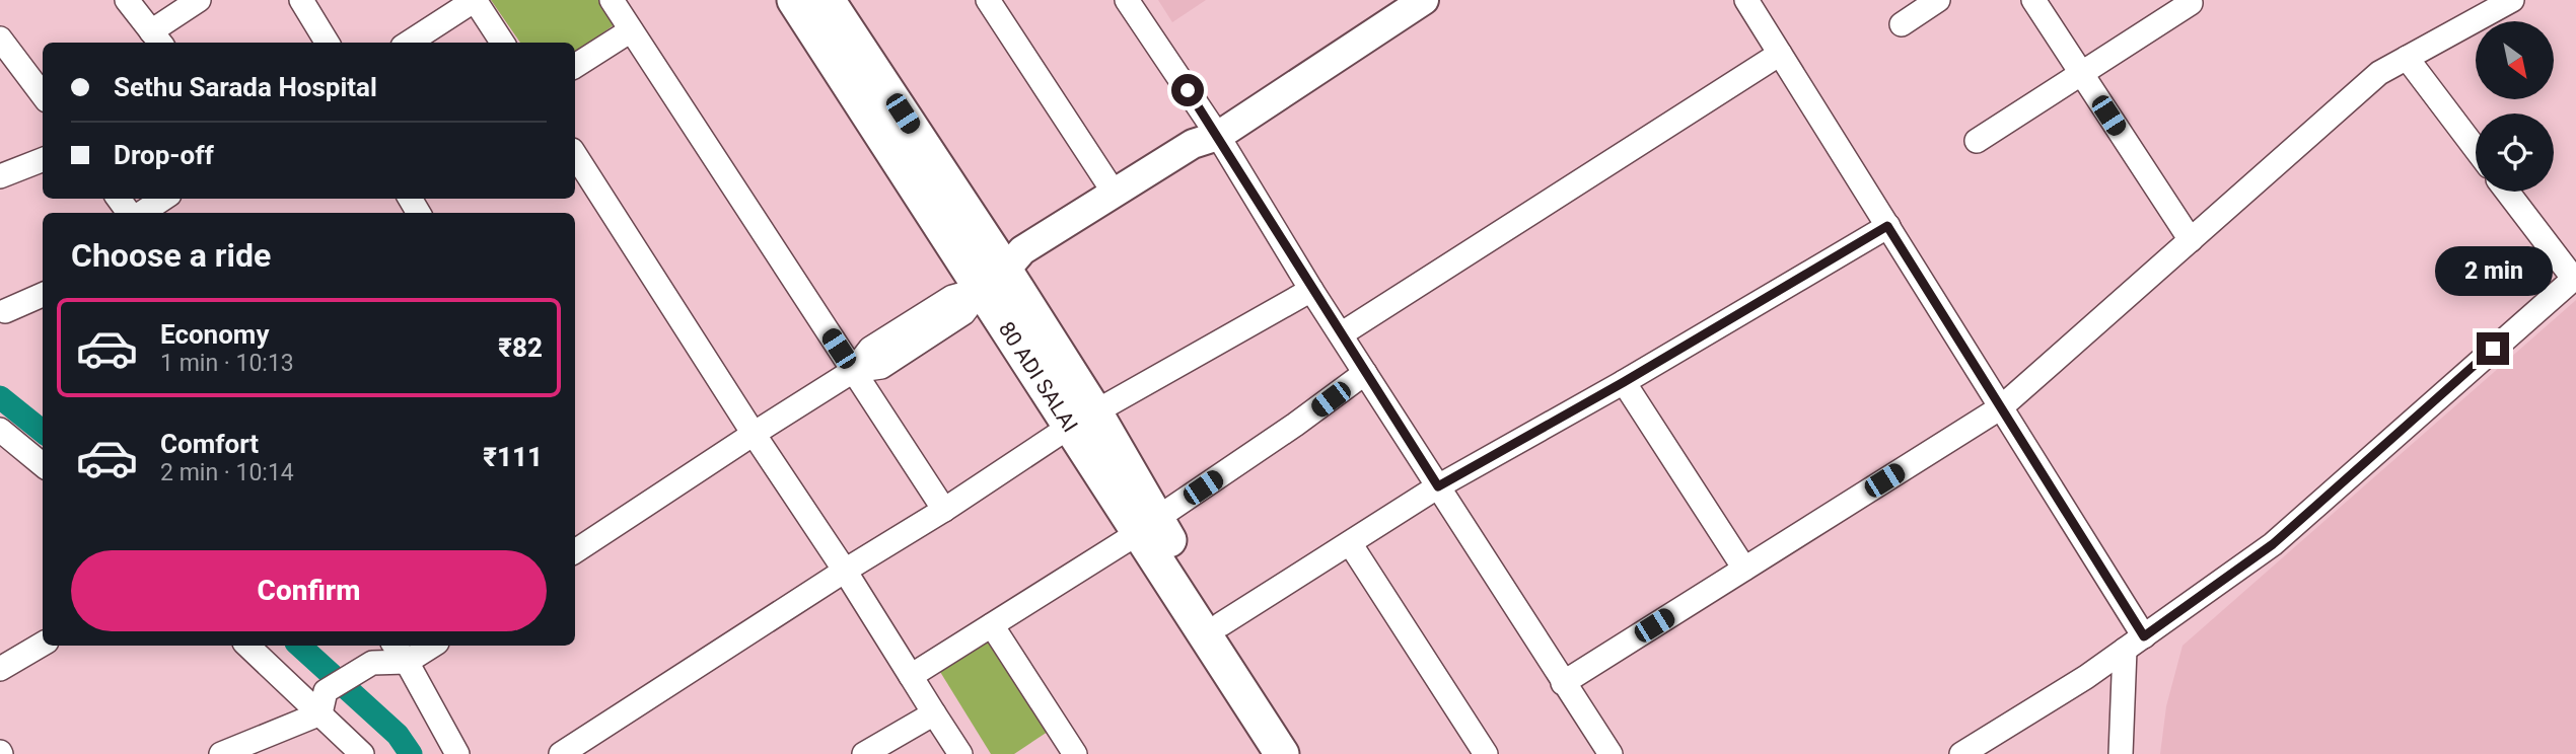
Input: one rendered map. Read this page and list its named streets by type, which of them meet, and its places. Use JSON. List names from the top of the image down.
{
  "streets": {
    "main road": ["80 ADI SALAI"]
  },
  "north": "bottom right",
  "page": {
    "banner": ["Sethu Sarada Hospital", "Drop-off"],
    "heading": "Choose a ride",
    "bubble": "2 min",
    "list": [
      {
        "name": "Economy",
        "note": "1 min · 10:13",
        "value": "₹82"
      },
      {
        "name": "Comfort",
        "note": "2 min · 10:14",
        "value": "₹111"
      }
    ],
    "buttons": "Confirm"
  }
}
